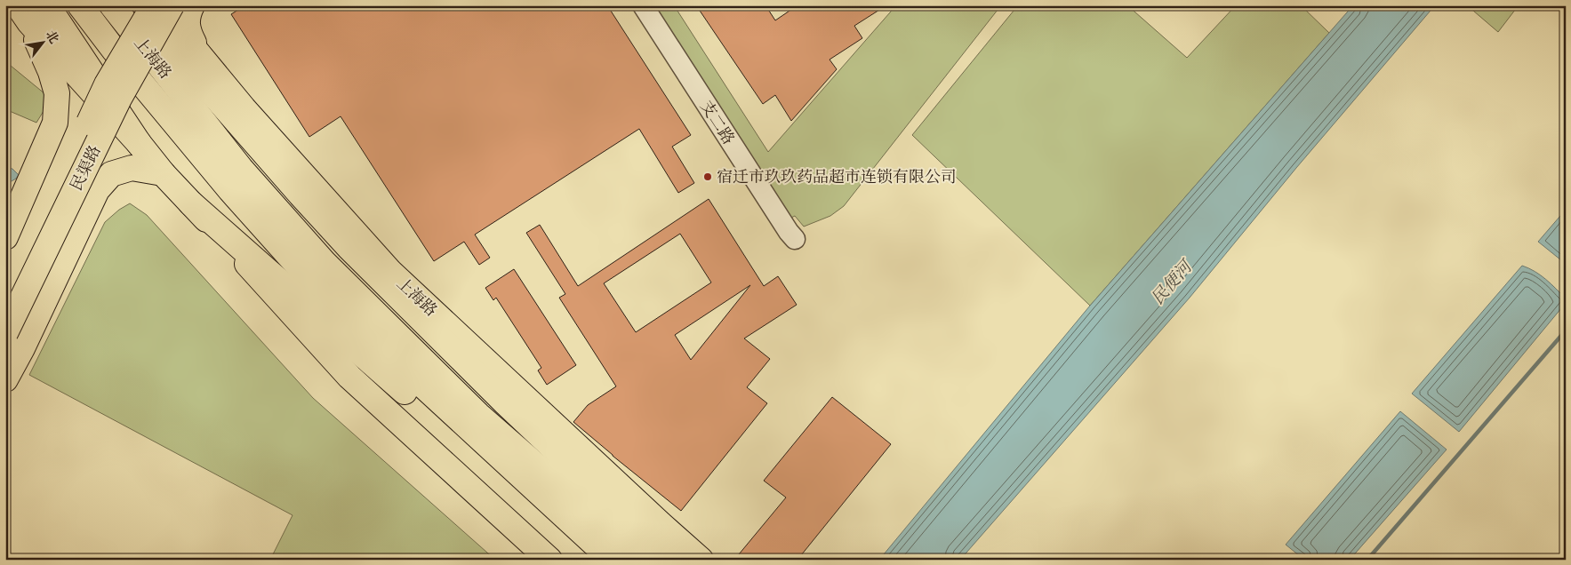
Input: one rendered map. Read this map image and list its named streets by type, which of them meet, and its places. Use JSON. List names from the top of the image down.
{
  "streets": {
    "main road": ["上海路", "民渠路"],
    "street": ["支二路"]
  },
  "water": ["民便河"],
  "places": ["宿迁市玖玖药品超市连锁有限公司"],
  "north": "top right"
}
